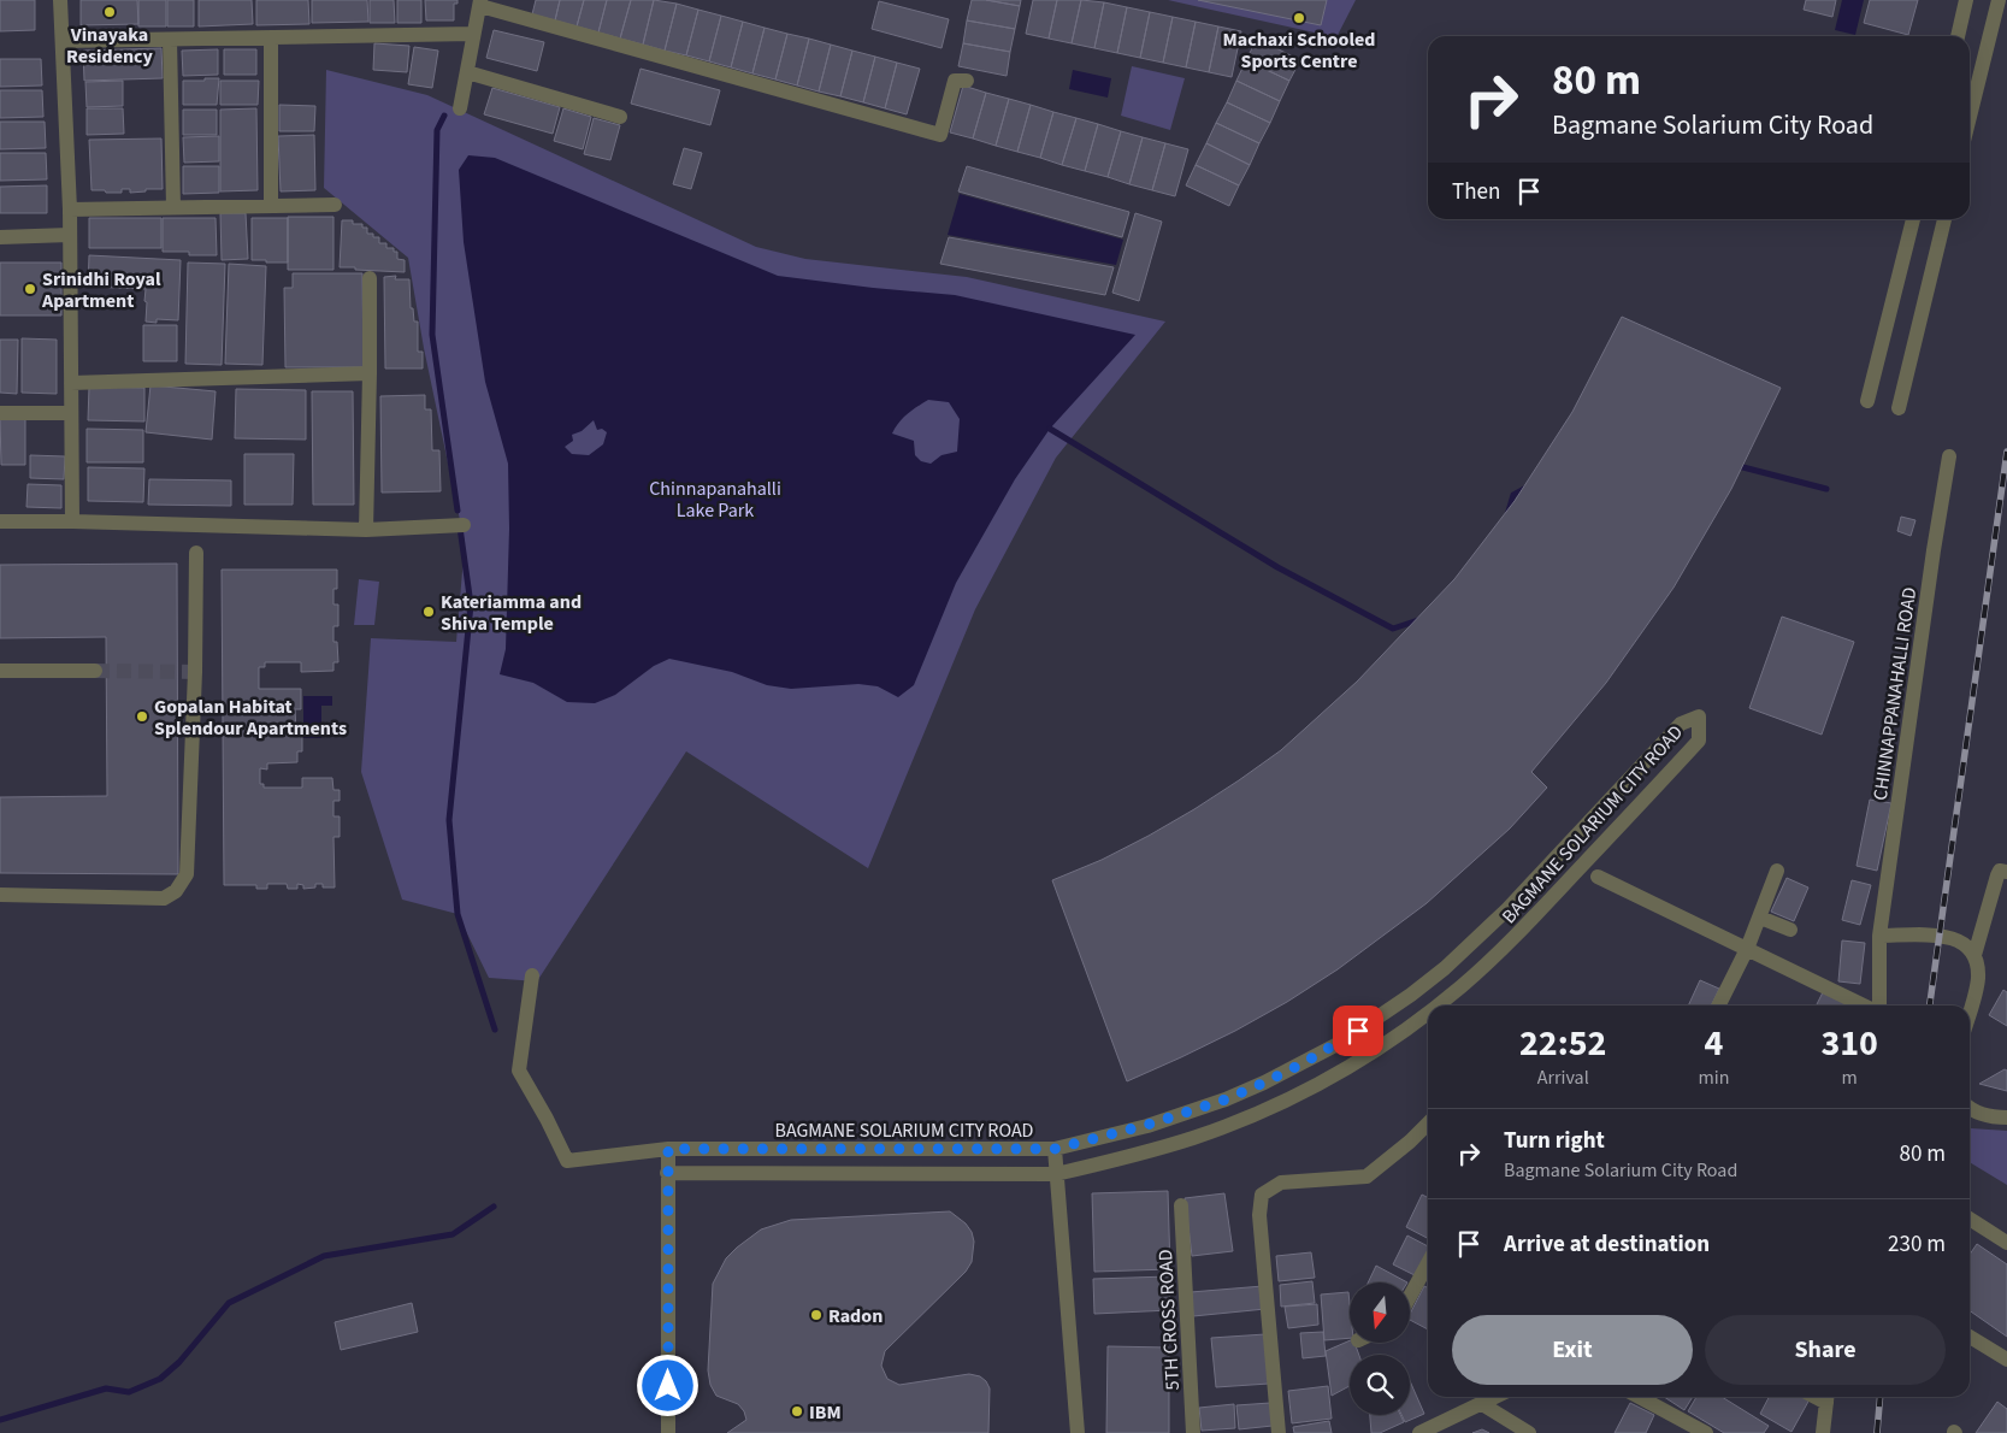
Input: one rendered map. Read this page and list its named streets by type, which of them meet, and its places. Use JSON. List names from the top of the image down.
{
  "streets": {
    "street": ["CHINNAPPANAHALLI ROAD", "BAGMANE SOLARIUM CITY ROAD", "5TH CROSS ROAD"]
  },
  "parks": ["Chinnapanahalli Lake Park"],
  "places": [
    "Vinayaka Residency",
    "Machaxi Schooled Sports Centre",
    "Srinidhi Royal Apartment",
    "Kateriamma and Shiva Temple",
    "Gopalan Habitat Splendour Apartments",
    "Radon",
    "IBM"
  ],
  "north": "bottom",
  "page": {
    "turn": ["80 m", "Bagmane Solarium City Road"],
    "then": "Then",
    "eta": [
      "22:52",
      "Arrival",
      "4",
      "min",
      "310",
      "m"
    ],
    "list": [
      {
        "name": "Turn right",
        "note": "Bagmane Solarium City Road",
        "value": "80 m"
      },
      {
        "name": "Arrive at destination",
        "value": "230 m"
      }
    ],
    "buttons": ["Exit", "Share"]
  }
}
